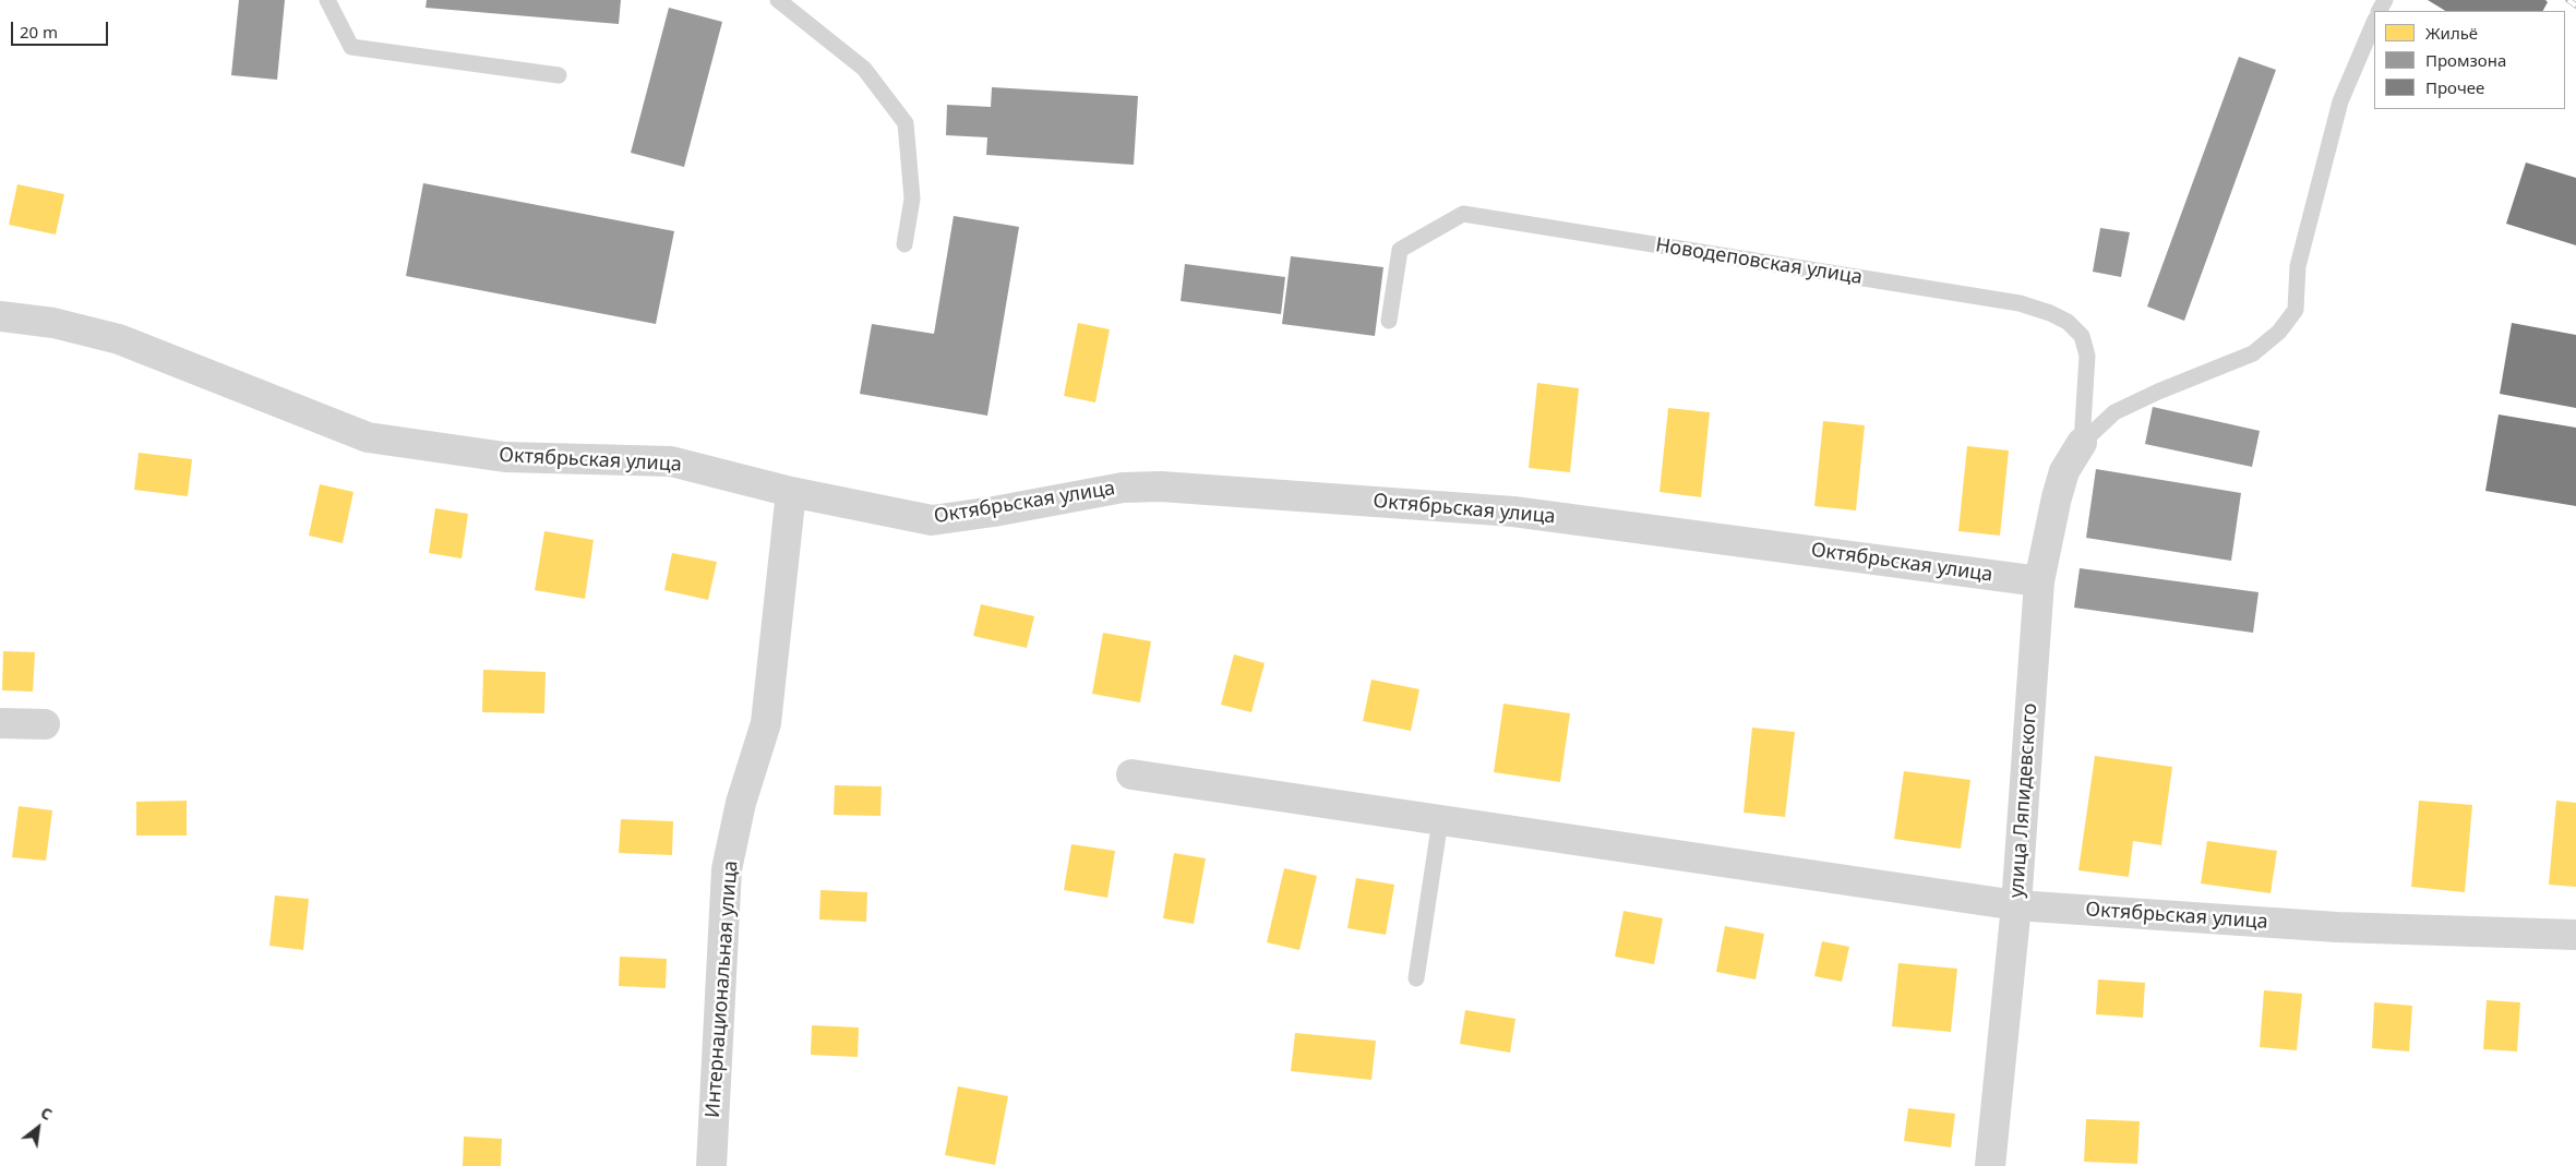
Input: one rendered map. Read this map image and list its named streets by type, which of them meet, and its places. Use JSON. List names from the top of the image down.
{
  "streets": {
    "street": ["Октябрьская улица", "улица Ляпидевского", "Интернациональная улица"],
    "lane": ["Новодеповская улица"]
  },
  "crossings": [
    ["Новодеповская улица", "улица Ляпидевского"],
    ["Октябрьская улица", "улица Ляпидевского"],
    ["Октябрьская улица", "Интернациональная улица"]
  ],
  "legend": ["Жильё", "Промзона", "Прочее"],
  "scale_bar": "20 m",
  "north": "top right"
}
